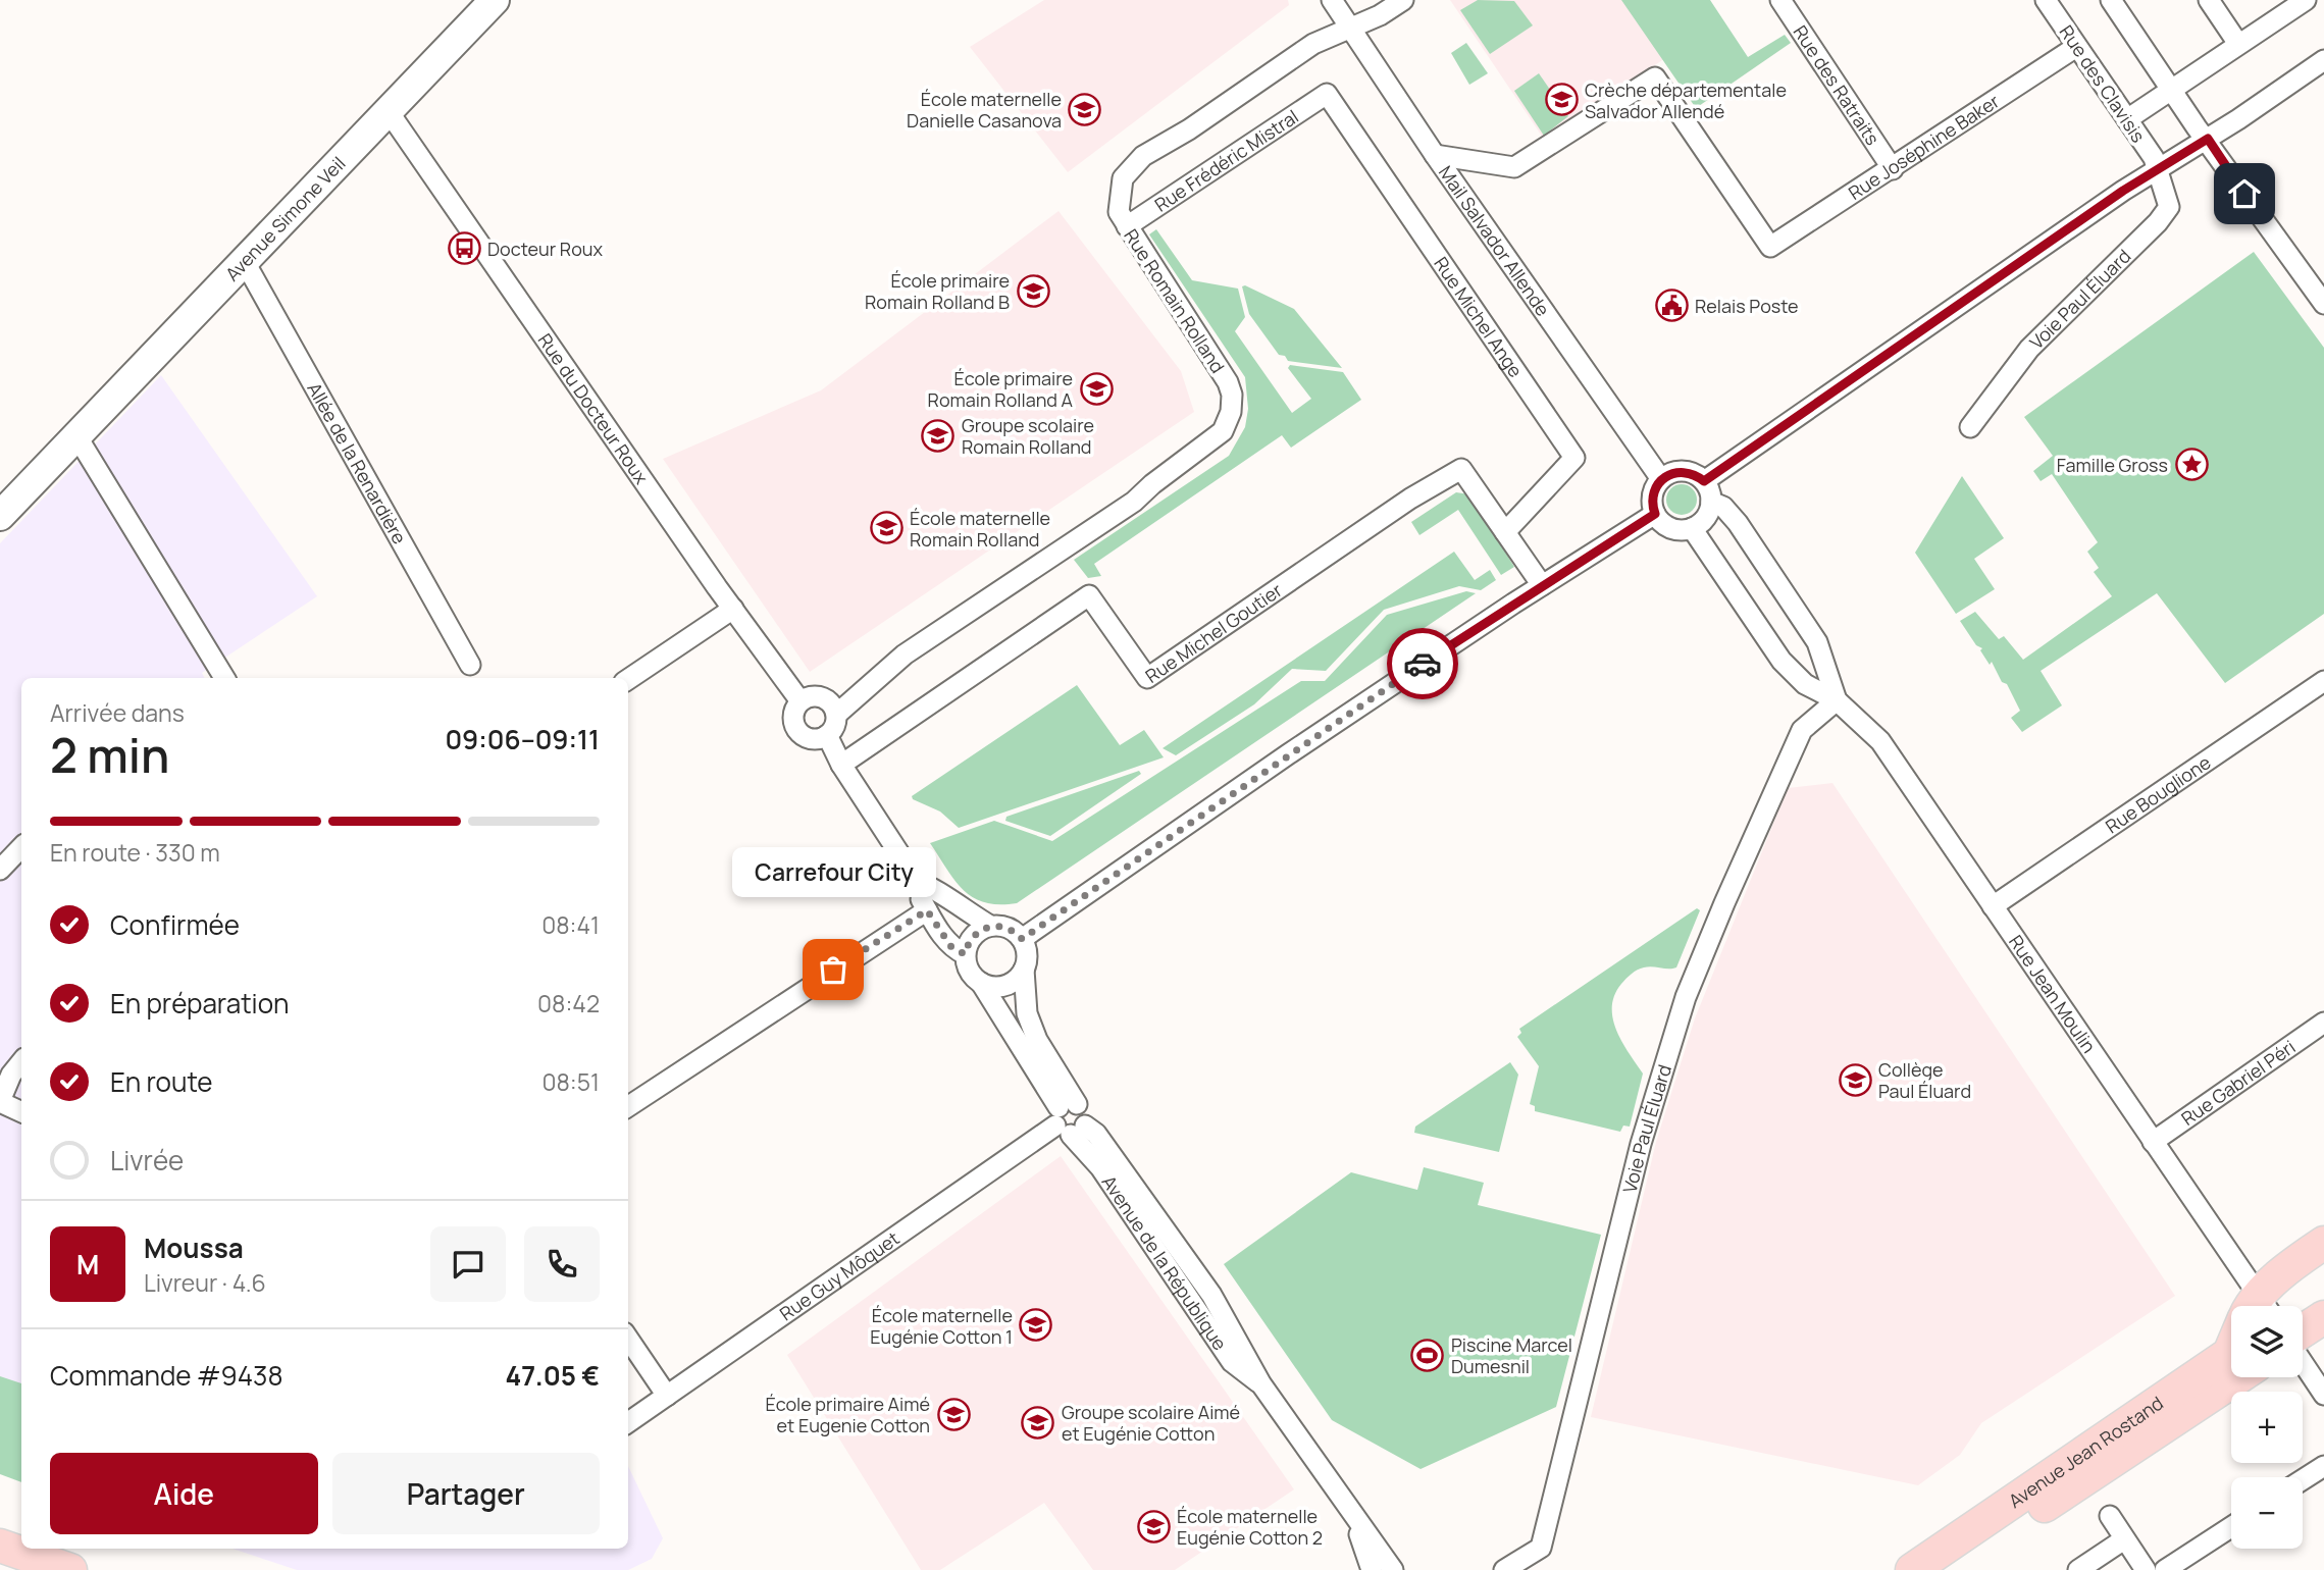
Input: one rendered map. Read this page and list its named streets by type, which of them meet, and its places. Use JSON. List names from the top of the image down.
{
  "streets": {
    "main road": ["Avenue Jean Rostand"],
    "street": [
      "Rue des Clavisis",
      "Rue des Ratraits",
      "Rue Joséphine Baker",
      "Rue Frédéric Mistral",
      "Avenue Simone Veil",
      "Mail Salvador Allende",
      "Voie Paul Éluard",
      "Rue Romain Rolland",
      "Rue Michel Ange",
      "Rue du Docteur Roux",
      "Allée de la Renardière",
      "Rue Michel Goutier",
      "Rue Bouglione",
      "Rue Jean Moulin",
      "Rue Gabriel Péri",
      "Avenue de la République",
      "Rue Guy Môquet"
    ]
  },
  "crossings": [
    ["Rue des Clavisis", "Rue Joséphine Baker"],
    ["Rue des Clavisis", "Voie Paul Éluard"],
    ["Rue des Ratraits", "Rue Joséphine Baker"],
    ["Rue Joséphine Baker", "Mail Salvador Allende"],
    ["Rue Frédéric Mistral", "Rue Romain Rolland"],
    ["Rue Frédéric Mistral", "Rue Michel Ange"],
    ["Avenue Simone Veil", "Rue du Docteur Roux"],
    ["Avenue Simone Veil", "Allée de la Renardière"],
    ["Mail Salvador Allende", "Rue Romain Rolland"],
    ["Mail Salvador Allende", "Rue Jean Moulin"],
    ["Voie Paul Éluard", "Rue Jean Moulin"],
    ["Rue Romain Rolland", "Rue du Docteur Roux"],
    ["Rue Michel Ange", "Rue Michel Goutier"],
    ["Rue Bouglione", "Rue Jean Moulin"],
    ["Rue Jean Moulin", "Rue Gabriel Péri"],
    ["Avenue de la République", "Rue Guy Môquet"]
  ],
  "places": {
    "school or university": [
      "Crèche départementale Salvador Allendé",
      "École maternelle Danielle Casanova",
      "École primaire Romain Rolland B",
      "École primaire Romain Rolland A",
      "Groupe scolaire Romain Rolland",
      "École maternelle Romain Rolland",
      "Collège Paul Éluard",
      "École maternelle Eugénie Cotton 1",
      "École primaire Aimé et Eugenie Cotton",
      "Groupe scolaire Aimé et Eugénie Cotton",
      "École maternelle Eugénie Cotton 2"
    ],
    "bus stop": ["Docteur Roux"],
    "public building": ["Relais Poste"],
    "place": ["Famille Gross"],
    "other": ["Carrefour City"],
    "sports": ["Piscine Marcel Dumesnil"]
  },
  "page": {
    "heading": ["2 min", "Arrivée dans", "09:06–09:11"],
    "panel": [
      "Moussa",
      "Livreur · 4.6",
      "Commande #9438",
      "47.05 €"
    ],
    "bar": "En route · 330 m",
    "bubble": "Carrefour City",
    "list": [
      ["Confirmée", "08:41"],
      ["En préparation", "08:42"],
      ["En route", "08:51"],
      "Livrée"
    ],
    "round": "M",
    "map_buttons": ["+", "−"],
    "buttons": ["Aide", "Partager"]
  }
}
